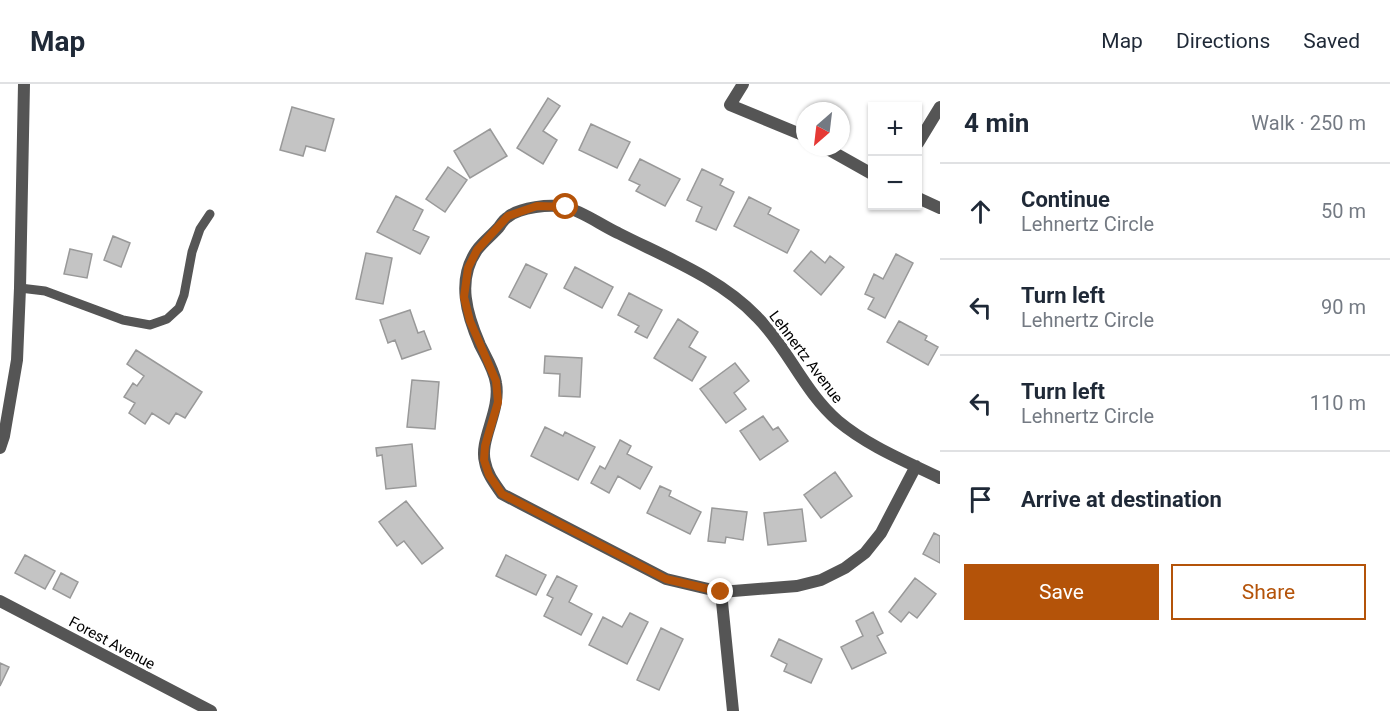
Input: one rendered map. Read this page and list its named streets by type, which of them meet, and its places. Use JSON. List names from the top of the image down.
{
  "streets": {
    "street": ["Lehnertz Avenue", "Forest Avenue"]
  },
  "north": "bottom left",
  "page": {
    "header": "Map",
    "nav": ["Map", "Directions", "Saved"],
    "heading": ["4 min", "Walk · 250 m"],
    "map_buttons": ["+", "−"],
    "list": [
      ["Continue", "Lehnertz Circle", "50 m"],
      ["Turn left", "Lehnertz Circle", "90 m"],
      ["Turn left", "Lehnertz Circle", "110 m"],
      "Arrive at destination"
    ],
    "buttons": ["Save", "Share"]
  }
}
